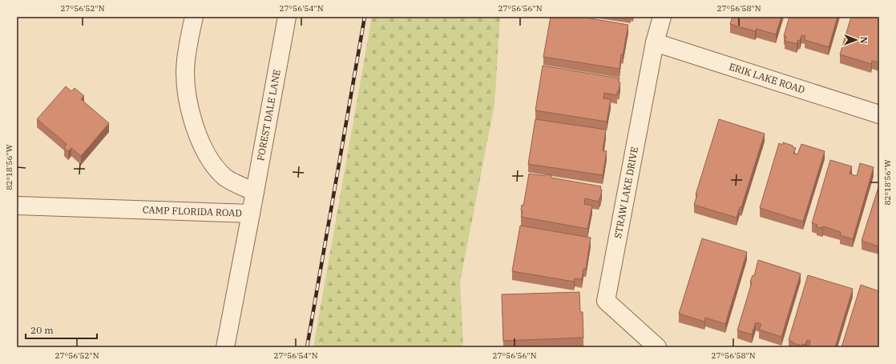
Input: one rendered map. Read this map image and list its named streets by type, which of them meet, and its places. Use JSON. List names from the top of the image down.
{
  "streets": {
    "street": [
      "ERIK LAKE ROAD",
      "FOREST DALE LANE",
      "STRAW LAKE DRIVE",
      "CAMP FLORIDA ROAD"
    ]
  },
  "crossings": [
    ["ERIK LAKE ROAD", "STRAW LAKE DRIVE"],
    ["FOREST DALE LANE", "CAMP FLORIDA ROAD"]
  ],
  "scale_bar": "20 m",
  "north": "right",
  "coordinates": [
    "27°56'52\"N",
    "27°56'54\"N",
    "27°56'56\"N",
    "27°56'58\"N",
    "82°18'56\"W"
  ]
}
